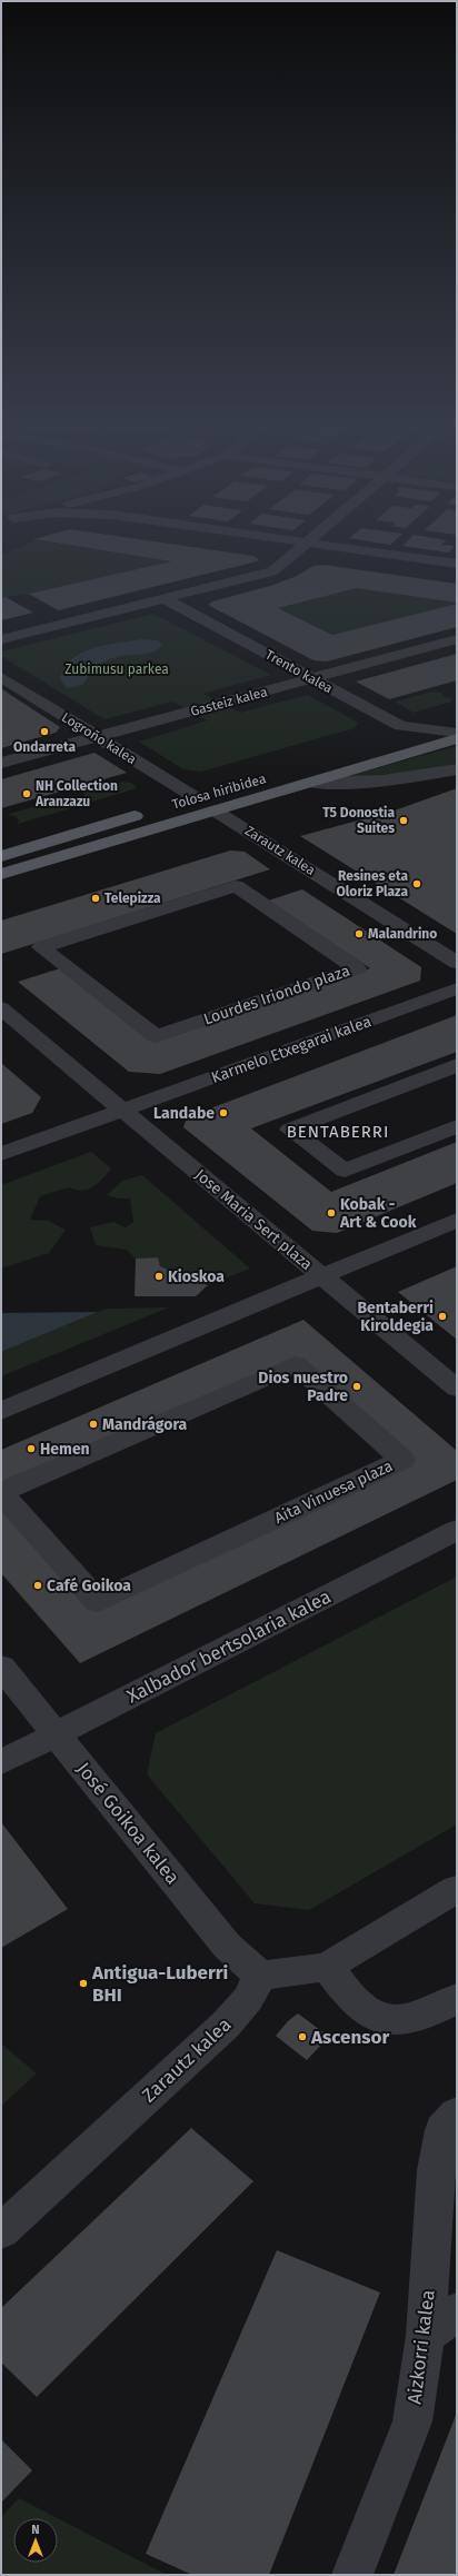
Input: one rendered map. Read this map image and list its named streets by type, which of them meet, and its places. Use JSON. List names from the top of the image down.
{
  "streets": {
    "main road": ["Tolosa hiribidea"],
    "street": [
      "Trento kalea",
      "Gasteiz kalea",
      "Logroño kalea",
      "Zarautz kalea",
      "Lourdes Iriondo plaza",
      "Karmelo Etxegarai kalea",
      "Jose Maria Sert plaza",
      "Aita Vinuesa plaza",
      "Xalbador bertsolaria kalea",
      "José Goikoa kalea",
      "Aizkorri kalea"
    ]
  },
  "crossings": [
    ["Trento kalea", "Gasteiz kalea"],
    ["Trento kalea", "Tolosa hiribidea"],
    ["Gasteiz kalea", "Logroño kalea"],
    ["Logroño kalea", "Tolosa hiribidea"],
    ["Logroño kalea", "Zarautz kalea"],
    ["Tolosa hiribidea", "Zarautz kalea"],
    ["Zarautz kalea", "José Goikoa kalea"],
    ["Karmelo Etxegarai kalea", "Jose Maria Sert plaza"],
    ["Xalbador bertsolaria kalea", "José Goikoa kalea"]
  ],
  "districts": ["BENTABERRI"],
  "parks": ["Zubimusu parkea"],
  "places": [
    "Ondarreta",
    "NH Collection Aranzazu",
    "T5 Donostia Suites",
    "Resines eta Oloriz Plaza",
    "Telepizza",
    "Malandrino",
    "Landabe",
    "Kobak - Art & Cook",
    "Kioskoa",
    "Bentaberri Kiroldegia",
    "Dios nuestro Padre",
    "Mandrágora",
    "Hemen",
    "Café Goikoa",
    "Antigua-Luberri BHI",
    "Ascensor"
  ],
  "north": "top"
}
